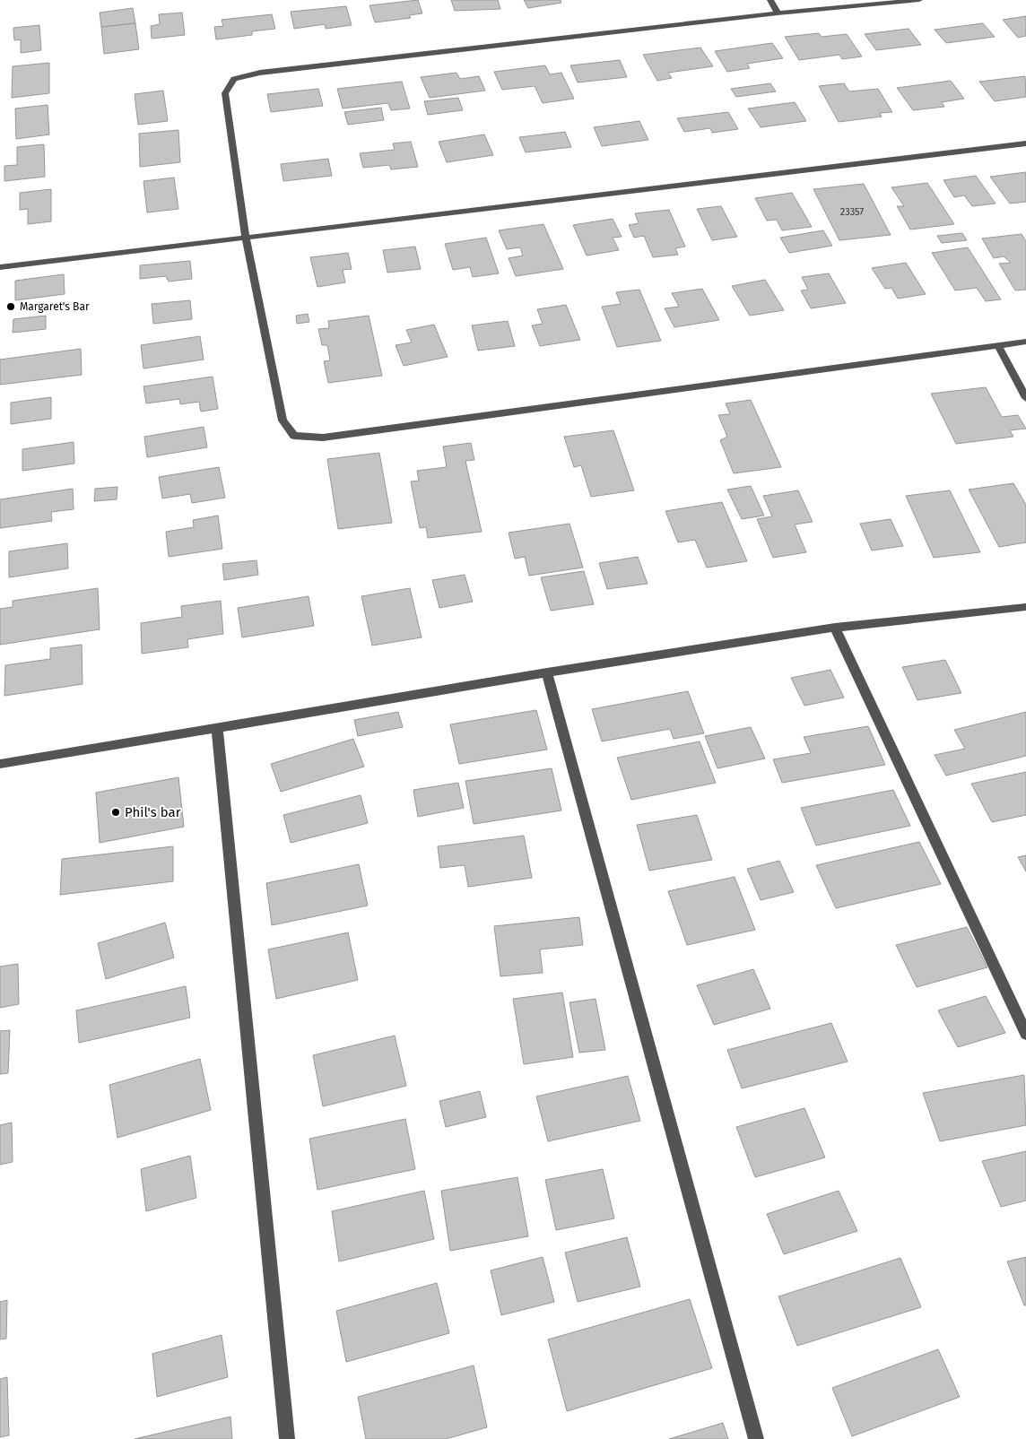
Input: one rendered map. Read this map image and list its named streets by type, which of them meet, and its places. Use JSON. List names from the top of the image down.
{
  "places": ["Margaret's Bar", "Phil's bar"],
  "house_numbers": ["23357"]
}
